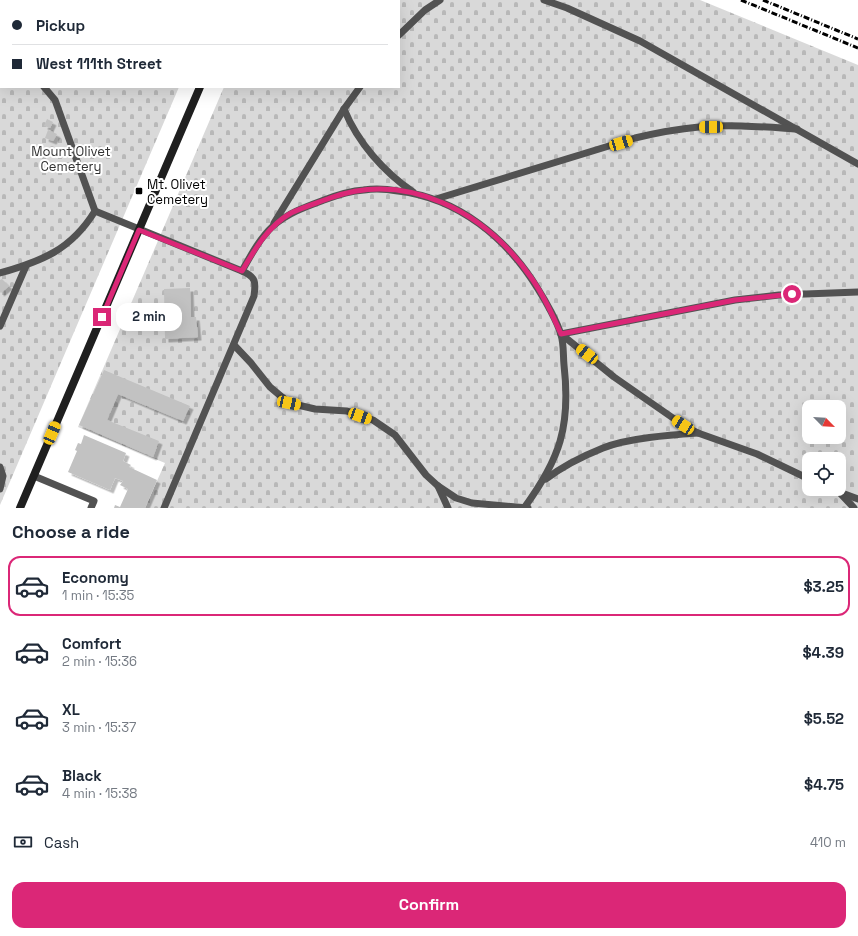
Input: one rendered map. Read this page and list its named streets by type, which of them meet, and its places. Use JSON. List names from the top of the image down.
{
  "parks": ["Mount Olivet Cemetery"],
  "places": {
    "transit": ["Mt. Olivet Cemetery"]
  },
  "north": "bottom right",
  "page": {
    "banner": ["Pickup", "West 111th Street"],
    "bubble": "2 min",
    "heading": "Choose a ride",
    "list": [
      {
        "name": "Economy",
        "note": "1 min · 15:35",
        "value": "$3.25"
      },
      {
        "name": "Comfort",
        "note": "2 min · 15:36",
        "value": "$4.39"
      },
      {
        "name": "XL",
        "note": "3 min · 15:37",
        "value": "$5.52"
      },
      {
        "name": "Black",
        "note": "4 min · 15:38",
        "value": "$4.75"
      }
    ],
    "pay": ["Cash", "410 m"],
    "buttons": "Confirm"
  }
}
